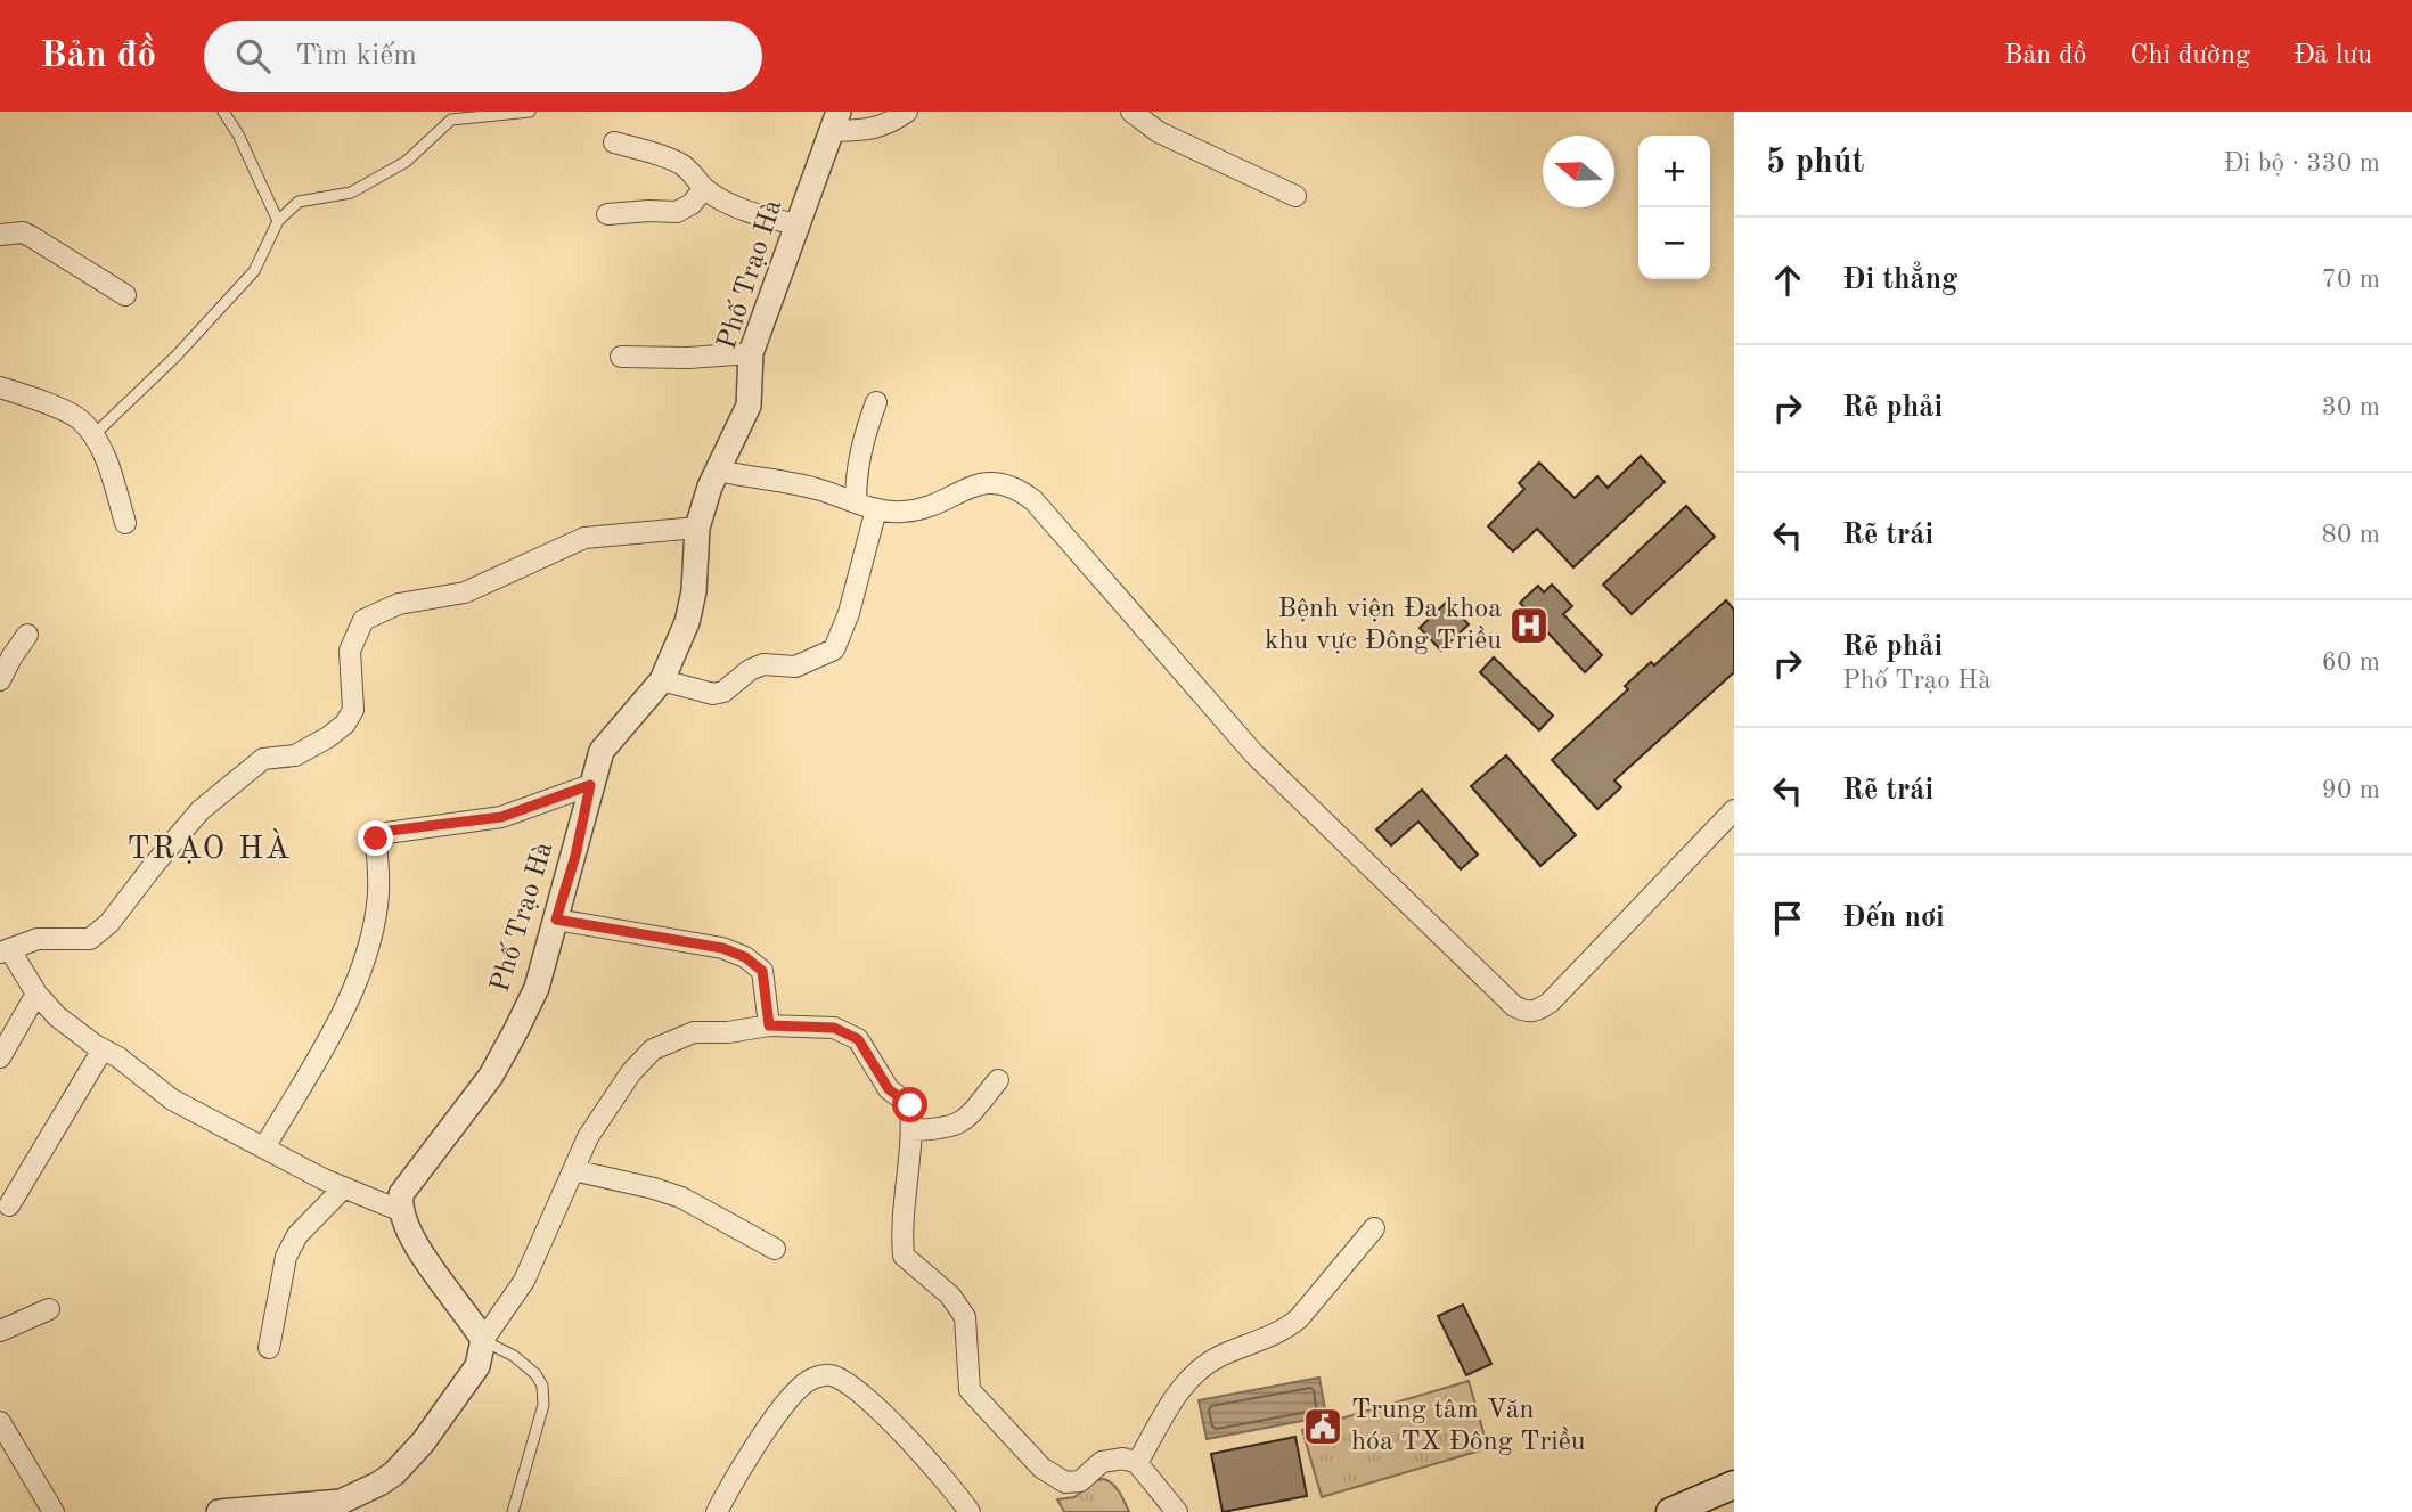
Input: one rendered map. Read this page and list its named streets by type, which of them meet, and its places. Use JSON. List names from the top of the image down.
{
  "streets": {
    "street": ["Phố Trạo Hà"]
  },
  "districts": ["TRẠO HÀ"],
  "places": {
    "hospital": ["Bệnh viện Đa khoa khu vực Đông Triều"],
    "public building": ["Trung tâm Văn hóa TX Đông Triều"]
  },
  "north": "left",
  "page": {
    "header": "Bản đồ",
    "search": "Tìm kiếm",
    "nav": ["Bản đồ", "Chỉ đường", "Đã lưu"],
    "heading": ["5 phút", "Đi bộ · 330 m"],
    "map_buttons": ["+", "−"],
    "list": [
      ["Đi thẳng", "70 m"],
      ["Rẽ phải", "30 m"],
      ["Rẽ trái", "80 m"],
      ["Rẽ phải", "Phố Trạo Hà", "60 m"],
      ["Rẽ trái", "90 m"],
      "Đến nơi"
    ]
  }
}
